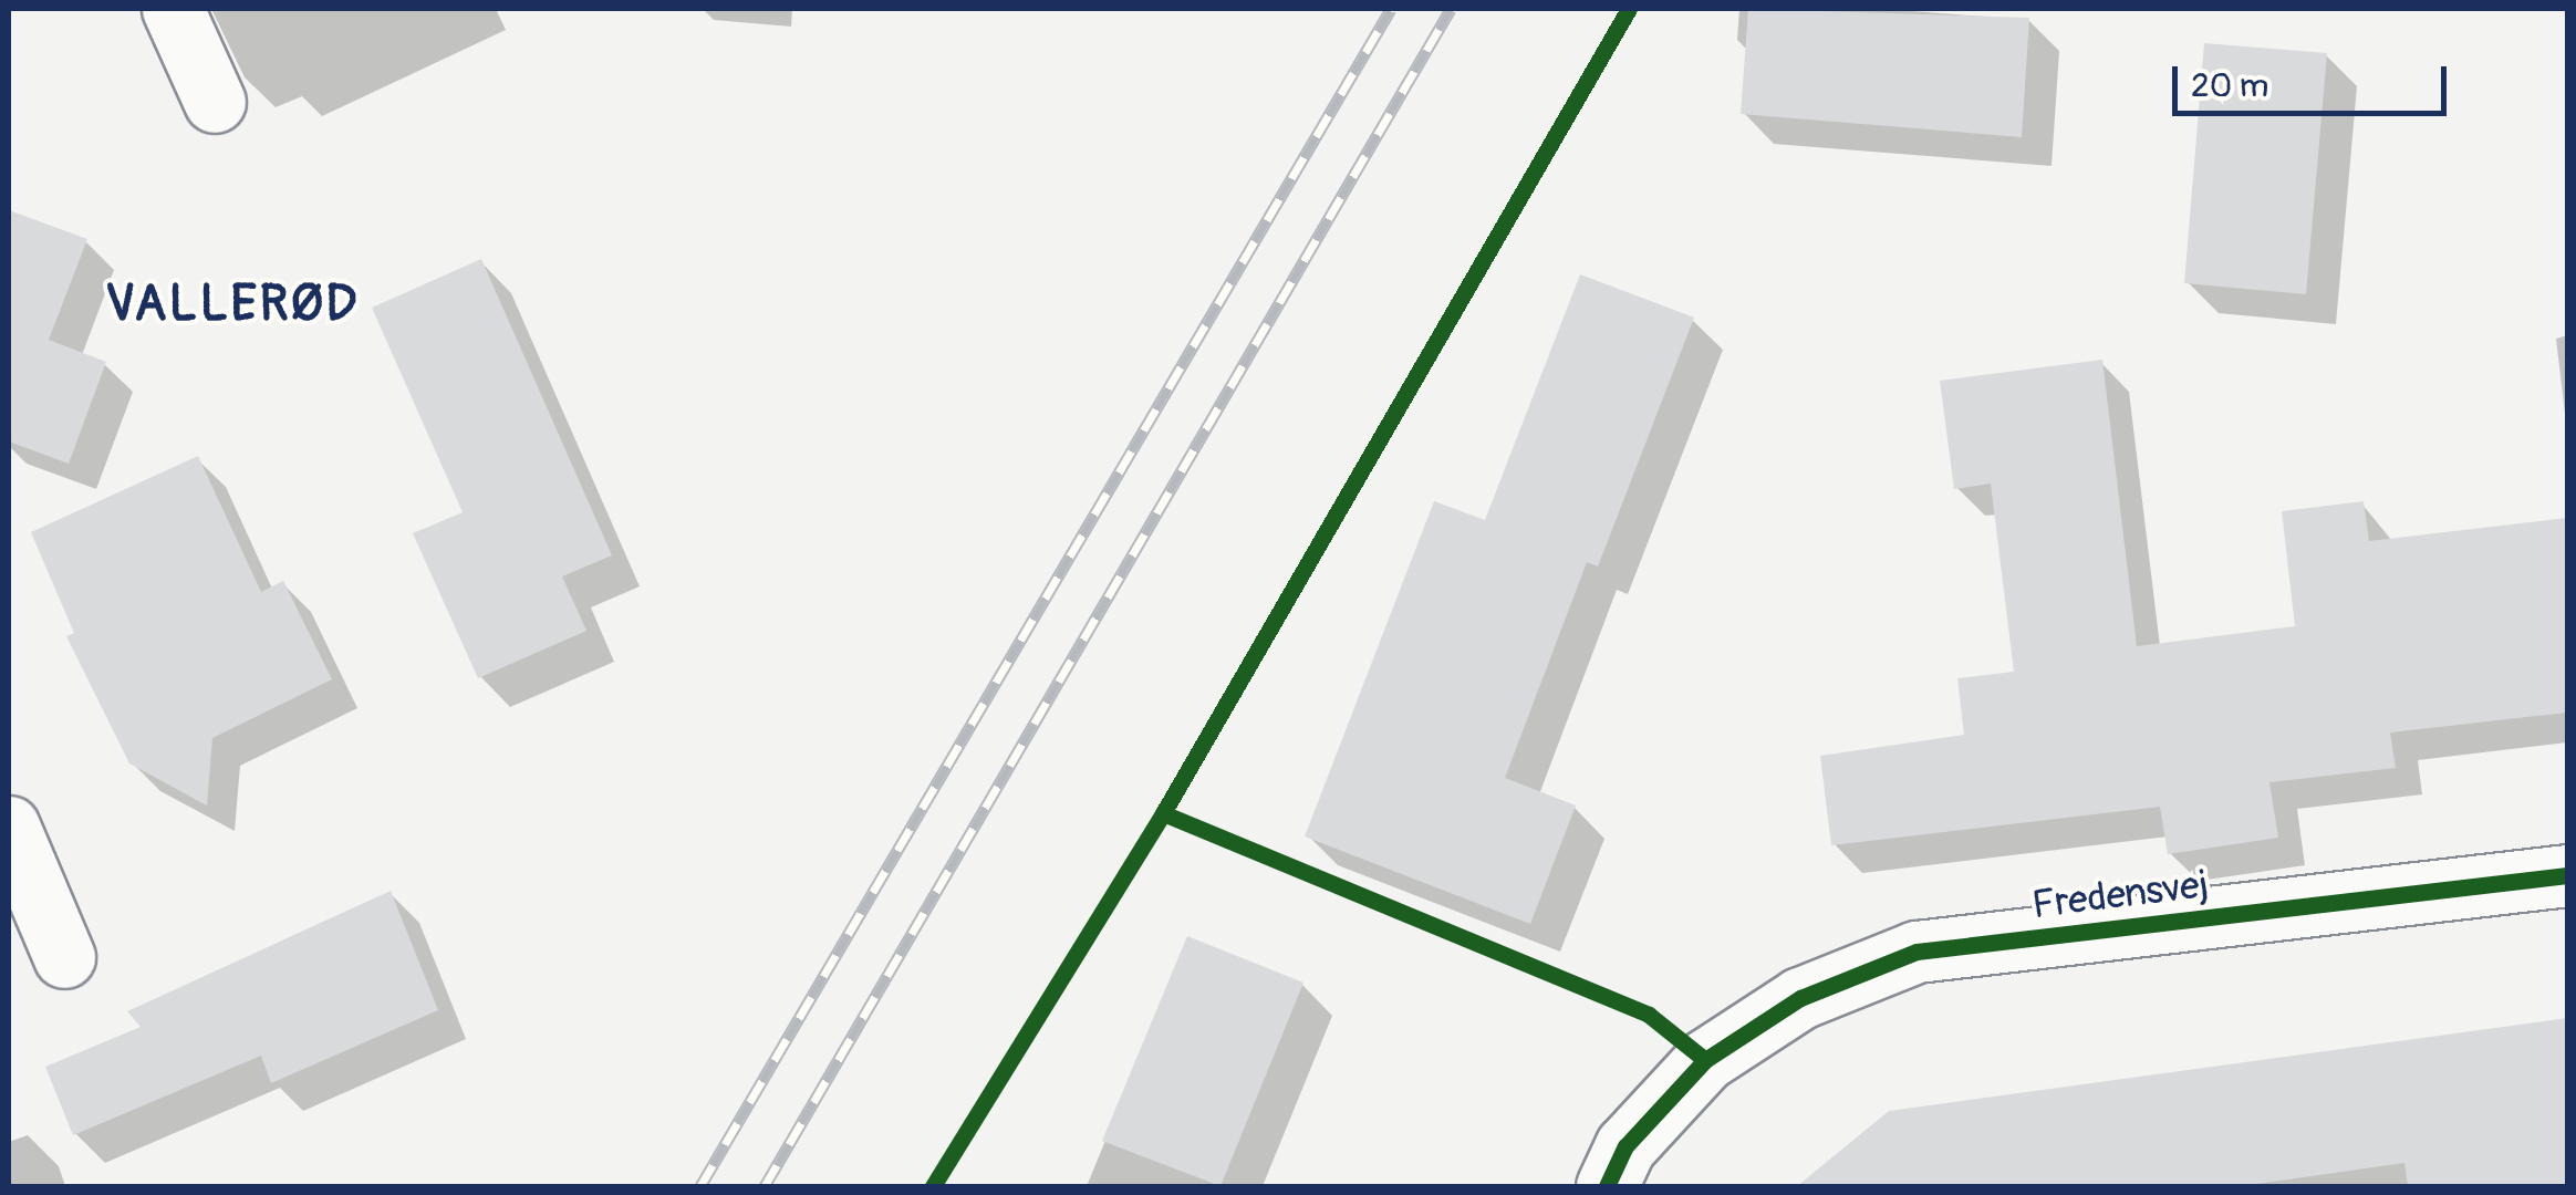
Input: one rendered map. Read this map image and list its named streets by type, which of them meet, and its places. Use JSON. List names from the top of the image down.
{
  "streets": {
    "street": ["Fredensvej"]
  },
  "districts": ["VALLERØD"],
  "scale_bar": "20 m"
}
